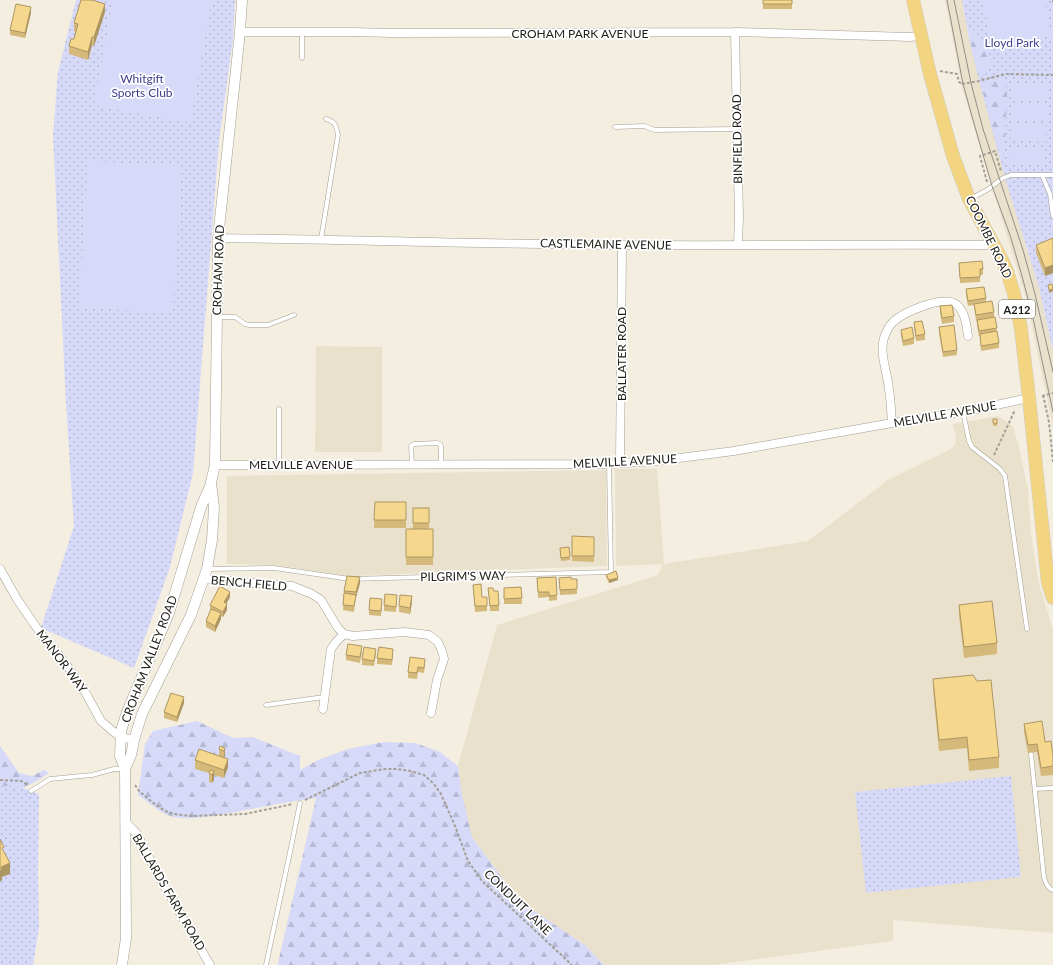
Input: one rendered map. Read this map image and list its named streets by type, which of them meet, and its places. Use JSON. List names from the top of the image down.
{
  "streets": {
    "main road": ["COOMBE ROAD", "A212"],
    "street": [
      "CROHAM PARK AVENUE",
      "BINFIELD ROAD",
      "CASTLEMAINE AVENUE",
      "CROHAM ROAD",
      "BALLATER ROAD",
      "MELVILLE AVENUE",
      "BENCH FIELD",
      "CROHAM VALLEY ROAD",
      "MANOR WAY",
      "BALLARDS FARM ROAD"
    ],
    "lane": ["PILGRIM'S WAY"],
    "path": ["CONDUIT LANE"]
  },
  "crossings": [
    ["CROHAM PARK AVENUE", "BINFIELD ROAD"],
    ["CROHAM PARK AVENUE", "COOMBE ROAD"],
    ["CROHAM PARK AVENUE", "CROHAM ROAD"],
    ["BINFIELD ROAD", "CASTLEMAINE AVENUE"],
    ["COOMBE ROAD", "CASTLEMAINE AVENUE"],
    ["COOMBE ROAD", "MELVILLE AVENUE"],
    ["CASTLEMAINE AVENUE", "CROHAM ROAD"],
    ["CASTLEMAINE AVENUE", "BALLATER ROAD"],
    ["CROHAM ROAD", "MELVILLE AVENUE"],
    ["CROHAM ROAD", "CROHAM VALLEY ROAD"],
    ["BALLATER ROAD", "MELVILLE AVENUE"],
    ["MELVILLE AVENUE", "PILGRIM'S WAY"],
    ["PILGRIM'S WAY", "CROHAM VALLEY ROAD"],
    ["BENCH FIELD", "CROHAM VALLEY ROAD"],
    ["CROHAM VALLEY ROAD", "MANOR WAY"],
    ["CROHAM VALLEY ROAD", "BALLARDS FARM ROAD"],
    ["CROHAM VALLEY ROAD", "CONDUIT LANE"]
  ],
  "parks": ["Lloyd Park", "Whitgift Sports Club"]
}
